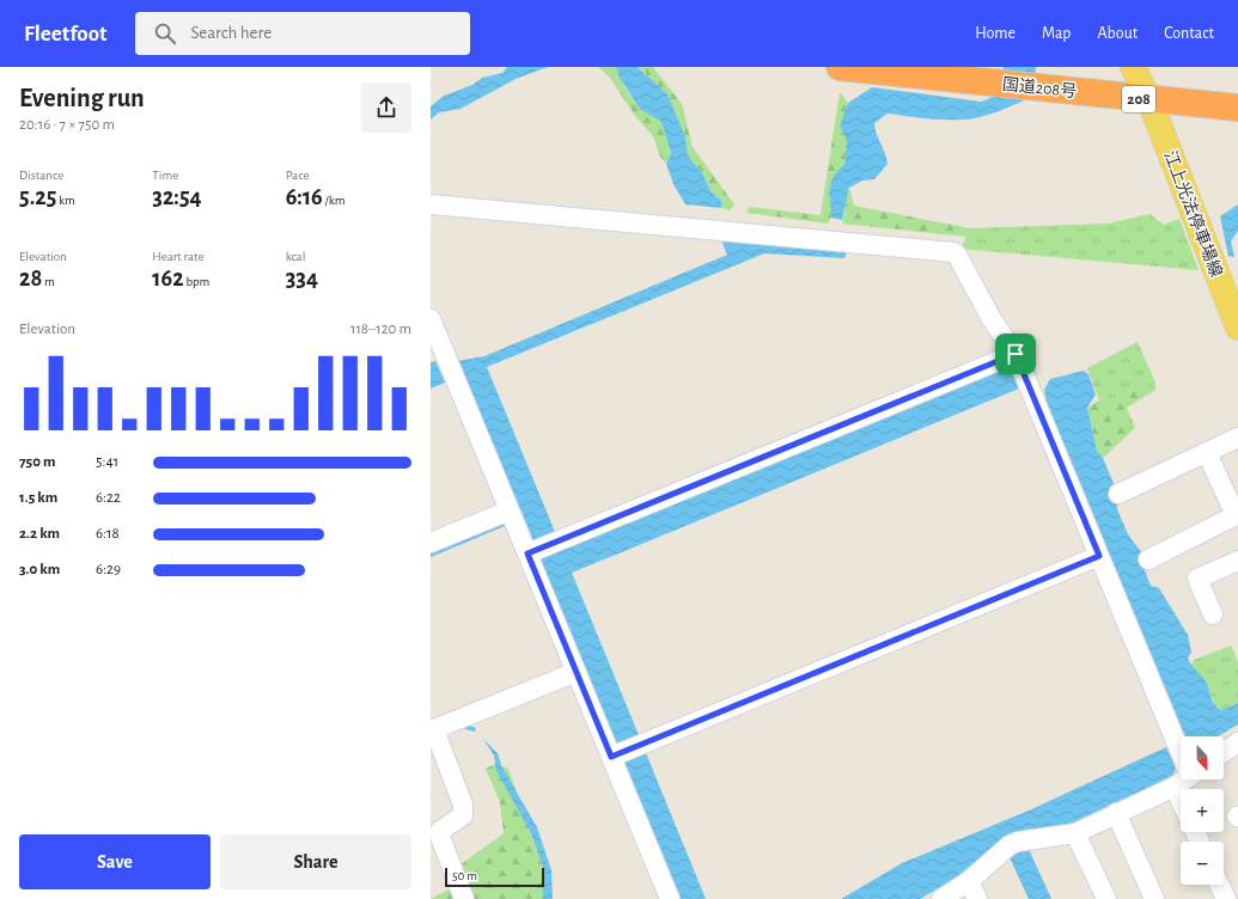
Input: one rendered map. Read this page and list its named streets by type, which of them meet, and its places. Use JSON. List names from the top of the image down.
{
  "streets": {
    "highway": ["国道208号", "208"],
    "main road": ["江上光法停車場線"]
  },
  "crossings": [
    ["国道208号", "江上光法停車場線"]
  ],
  "scale_bar": "50 m",
  "north": "bottom",
  "page": {
    "header": "Fleetfoot",
    "search": "Search here",
    "nav": [
      "Home",
      "Map",
      "About",
      "Contact"
    ],
    "heading": ["Evening run", "20:16 · 7 × 750 m"],
    "stats": [
      ["Distance", "5.25 km"],
      ["Time", "32:54"],
      ["Pace", "6:16 /km"],
      ["Elevation", "28 m"],
      ["Heart rate", "162 bpm"],
      ["kcal", "334"]
    ],
    "chart": ["Elevation", "118–120 m"],
    "list": [
      {
        "name": "750 m",
        "note": "5:41"
      },
      {
        "name": "1.5 km",
        "note": "6:22"
      },
      {
        "name": "2.2 km",
        "note": "6:18"
      },
      {
        "name": "3.0 km",
        "note": "6:29"
      }
    ],
    "map_buttons": ["+", "−"],
    "buttons": ["Save", "Share"],
    "scale": "50 m"
  }
}
